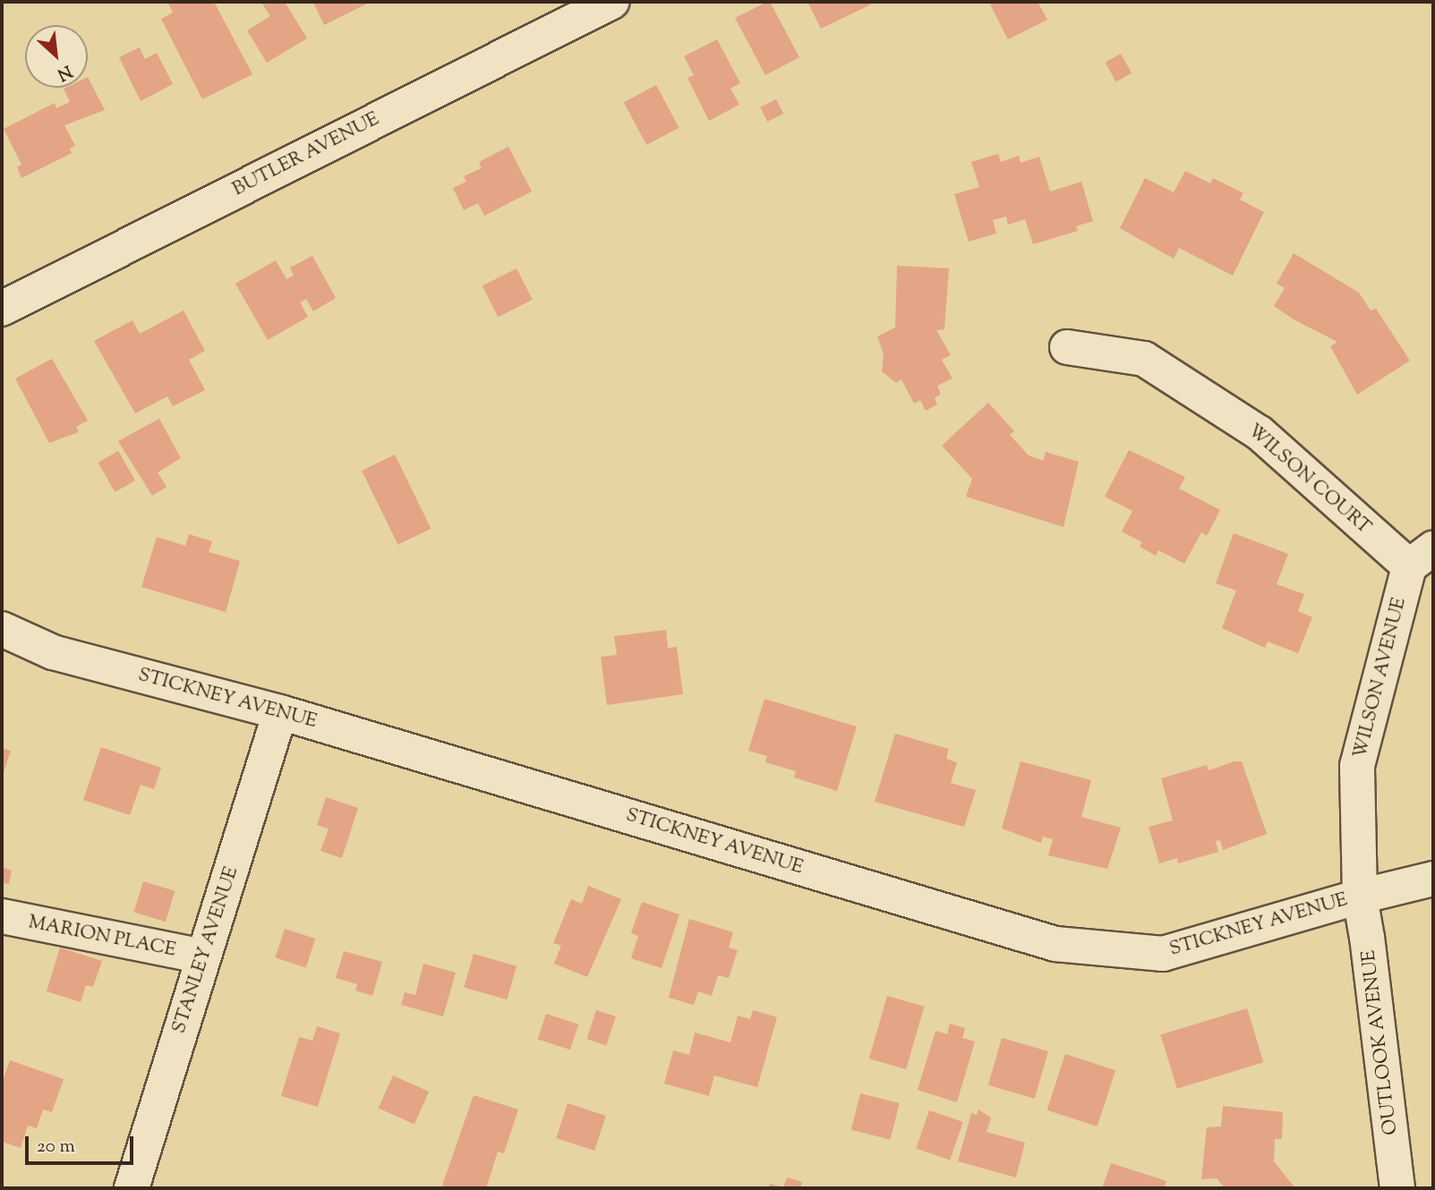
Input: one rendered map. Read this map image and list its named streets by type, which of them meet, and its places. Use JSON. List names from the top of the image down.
{
  "streets": {
    "street": [
      "BUTLER AVENUE",
      "WILSON COURT",
      "WILSON AVENUE",
      "STICKNEY AVENUE",
      "MARION PLACE",
      "STANLEY AVENUE",
      "OUTLOOK AVENUE"
    ]
  },
  "crossings": [
    ["WILSON COURT", "WILSON AVENUE"],
    ["WILSON AVENUE", "STICKNEY AVENUE"],
    ["WILSON AVENUE", "OUTLOOK AVENUE"],
    ["STICKNEY AVENUE", "STANLEY AVENUE"],
    ["STICKNEY AVENUE", "OUTLOOK AVENUE"],
    ["MARION PLACE", "STANLEY AVENUE"]
  ],
  "scale_bar": "20 m",
  "north": "bottom right"
}
